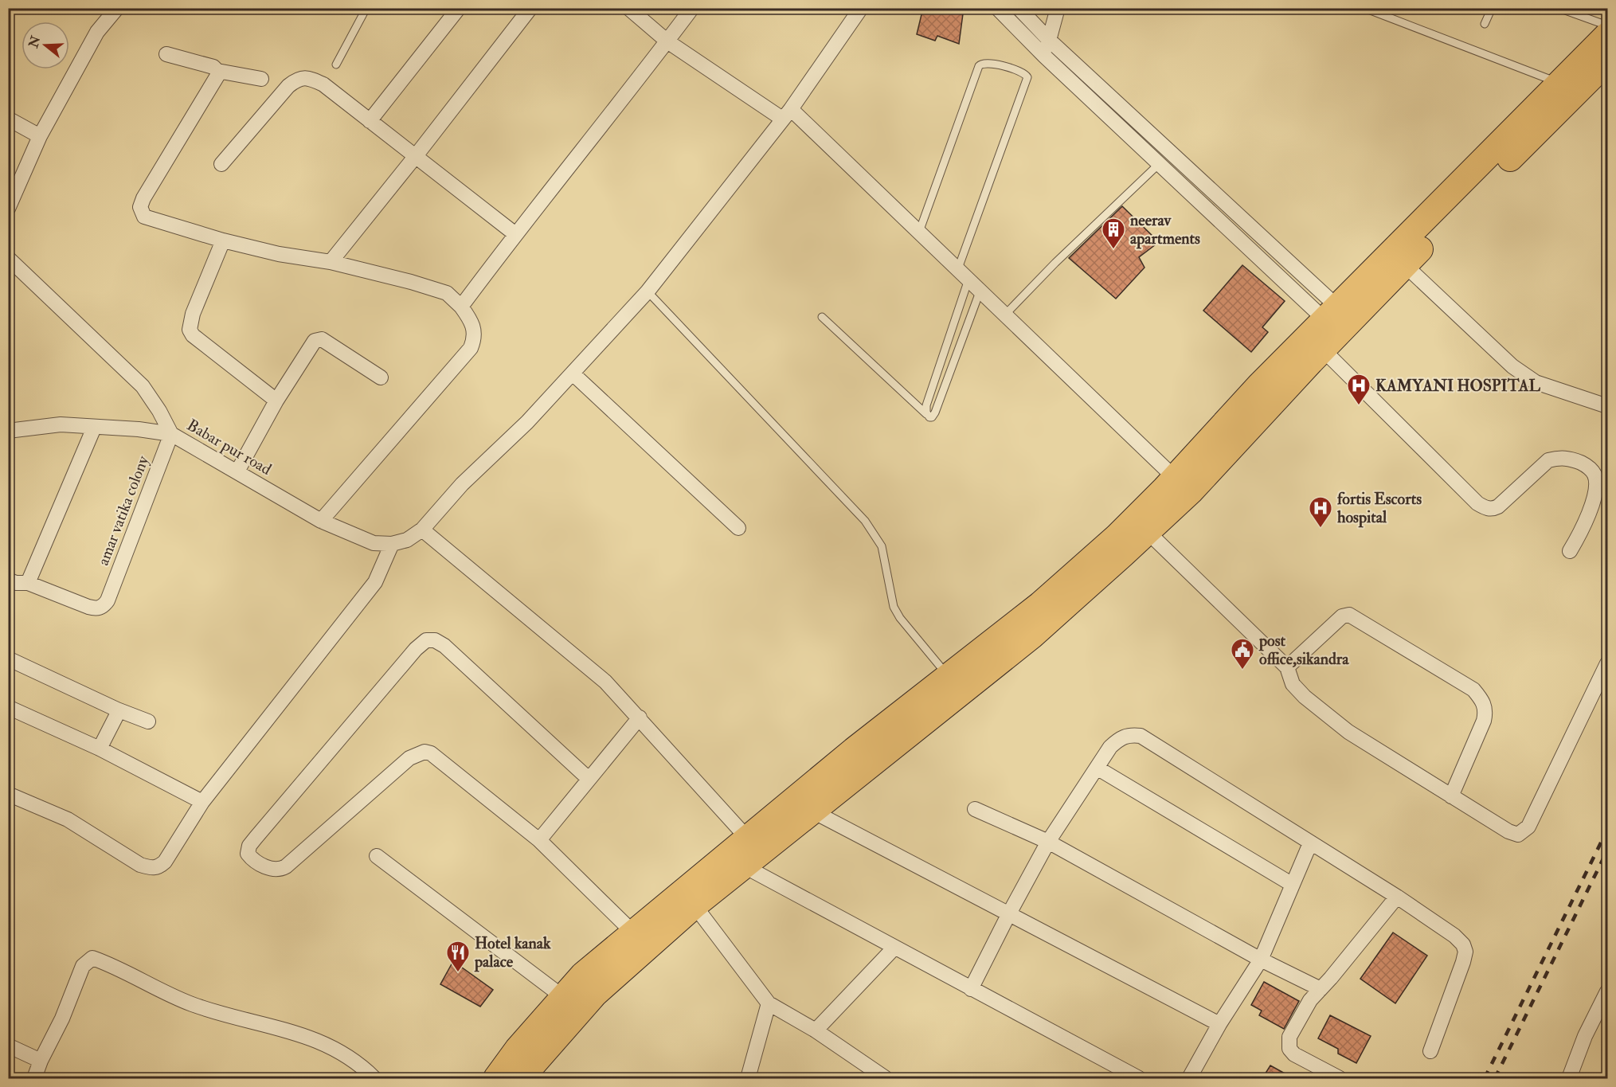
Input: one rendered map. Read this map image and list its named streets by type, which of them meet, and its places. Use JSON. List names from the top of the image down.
{
  "streets": {
    "street": ["Babar pur road", "amar vatika colony"]
  },
  "crossings": [
    ["Babar pur road", "amar vatika colony"]
  ],
  "places": {
    "building": ["neerav apartments"],
    "hospital": ["KAMYANI HOSPITAL", "fortis Escorts hospital"],
    "public building": ["post office,sikandra"],
    "restaurant": ["Hotel kanak palace"]
  },
  "north": "left"
}
